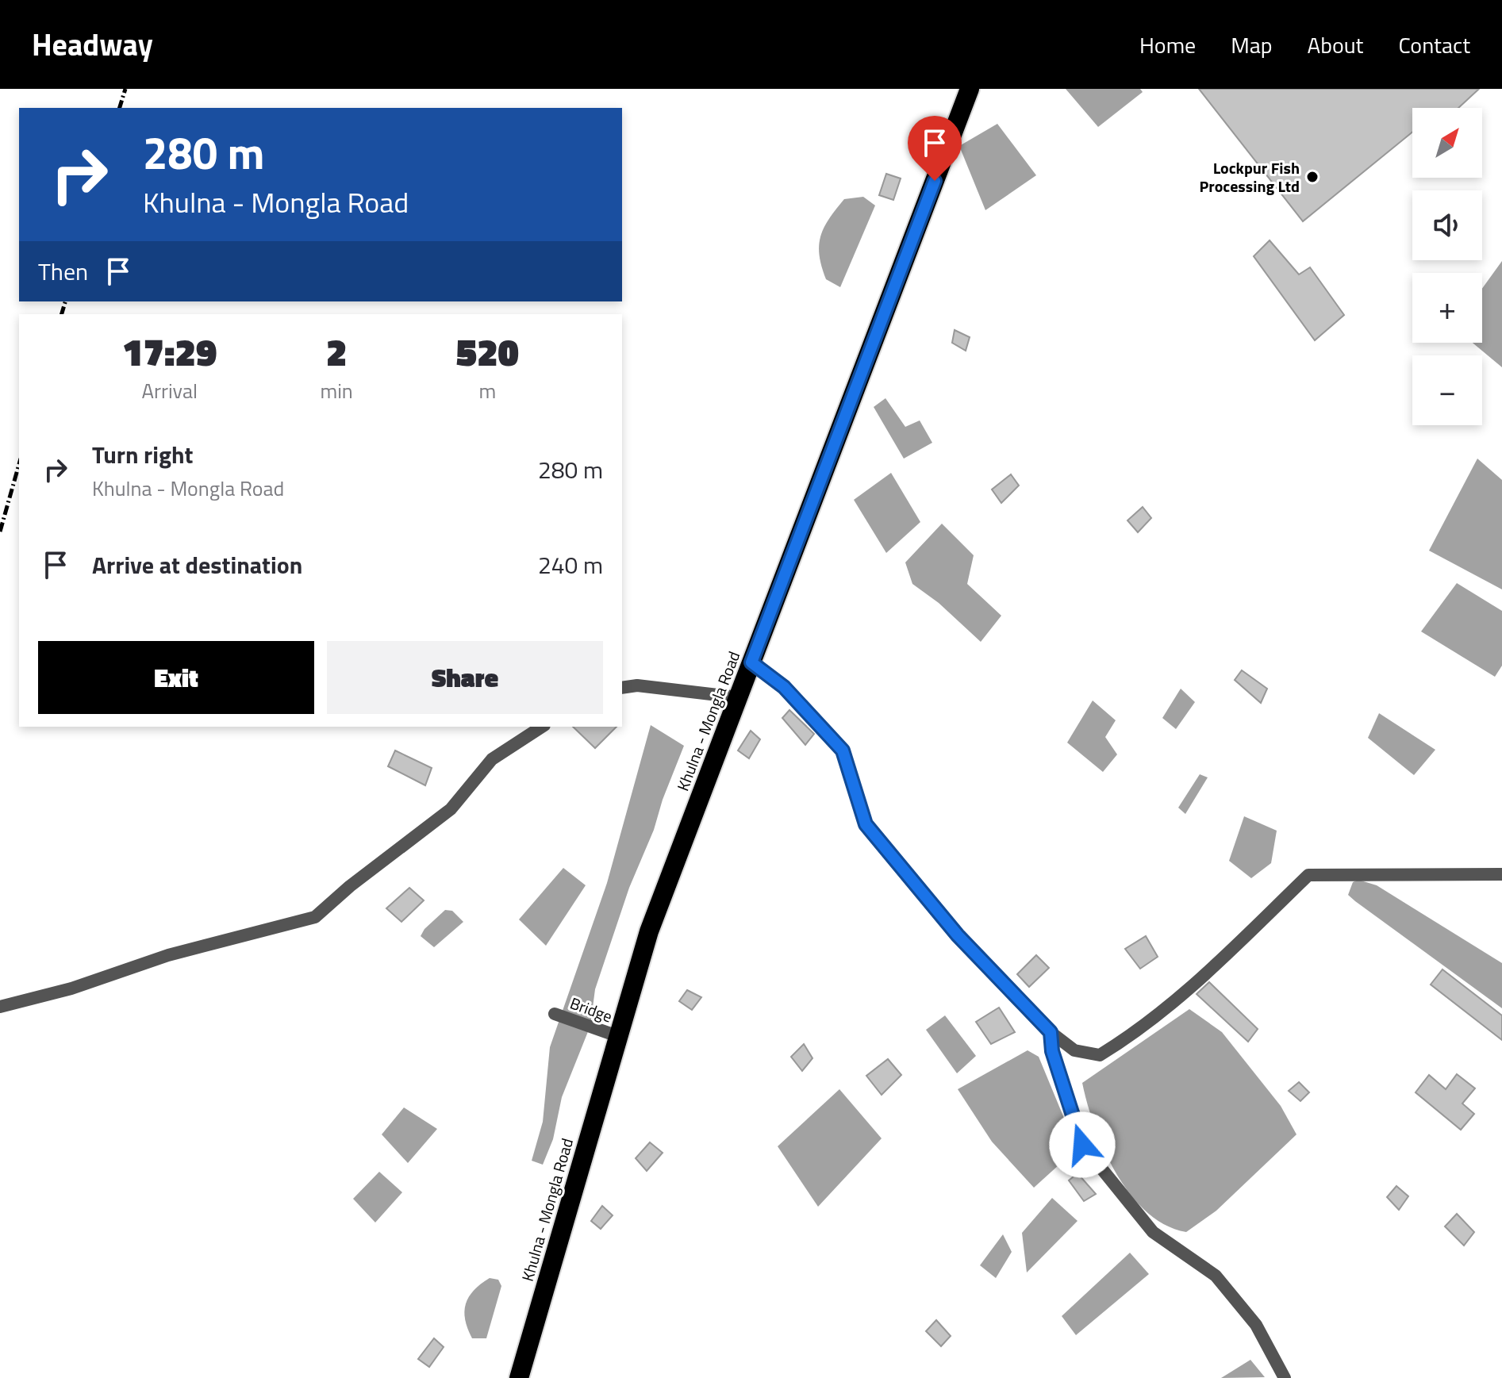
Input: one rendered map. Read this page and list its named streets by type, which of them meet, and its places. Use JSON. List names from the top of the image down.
{
  "streets": {
    "highway": ["Khulna - Mongla Road"],
    "street": ["Bridge"]
  },
  "crossings": [
    ["Khulna - Mongla Road", "Bridge"]
  ],
  "places": ["Lockpur Fish Processing Ltd"],
  "north": "top right",
  "page": {
    "header": "Headway",
    "nav": [
      "Home",
      "Map",
      "About",
      "Contact"
    ],
    "map_buttons": ["+", "−"],
    "turn": ["280 m", "Khulna - Mongla Road"],
    "then": "Then",
    "eta": [
      "17:29",
      "Arrival",
      "2",
      "min",
      "520",
      "m"
    ],
    "list": [
      {
        "name": "Turn right",
        "note": "Khulna - Mongla Road",
        "value": "280 m"
      },
      {
        "name": "Arrive at destination",
        "value": "240 m"
      }
    ],
    "buttons": ["Exit", "Share"]
  }
}
